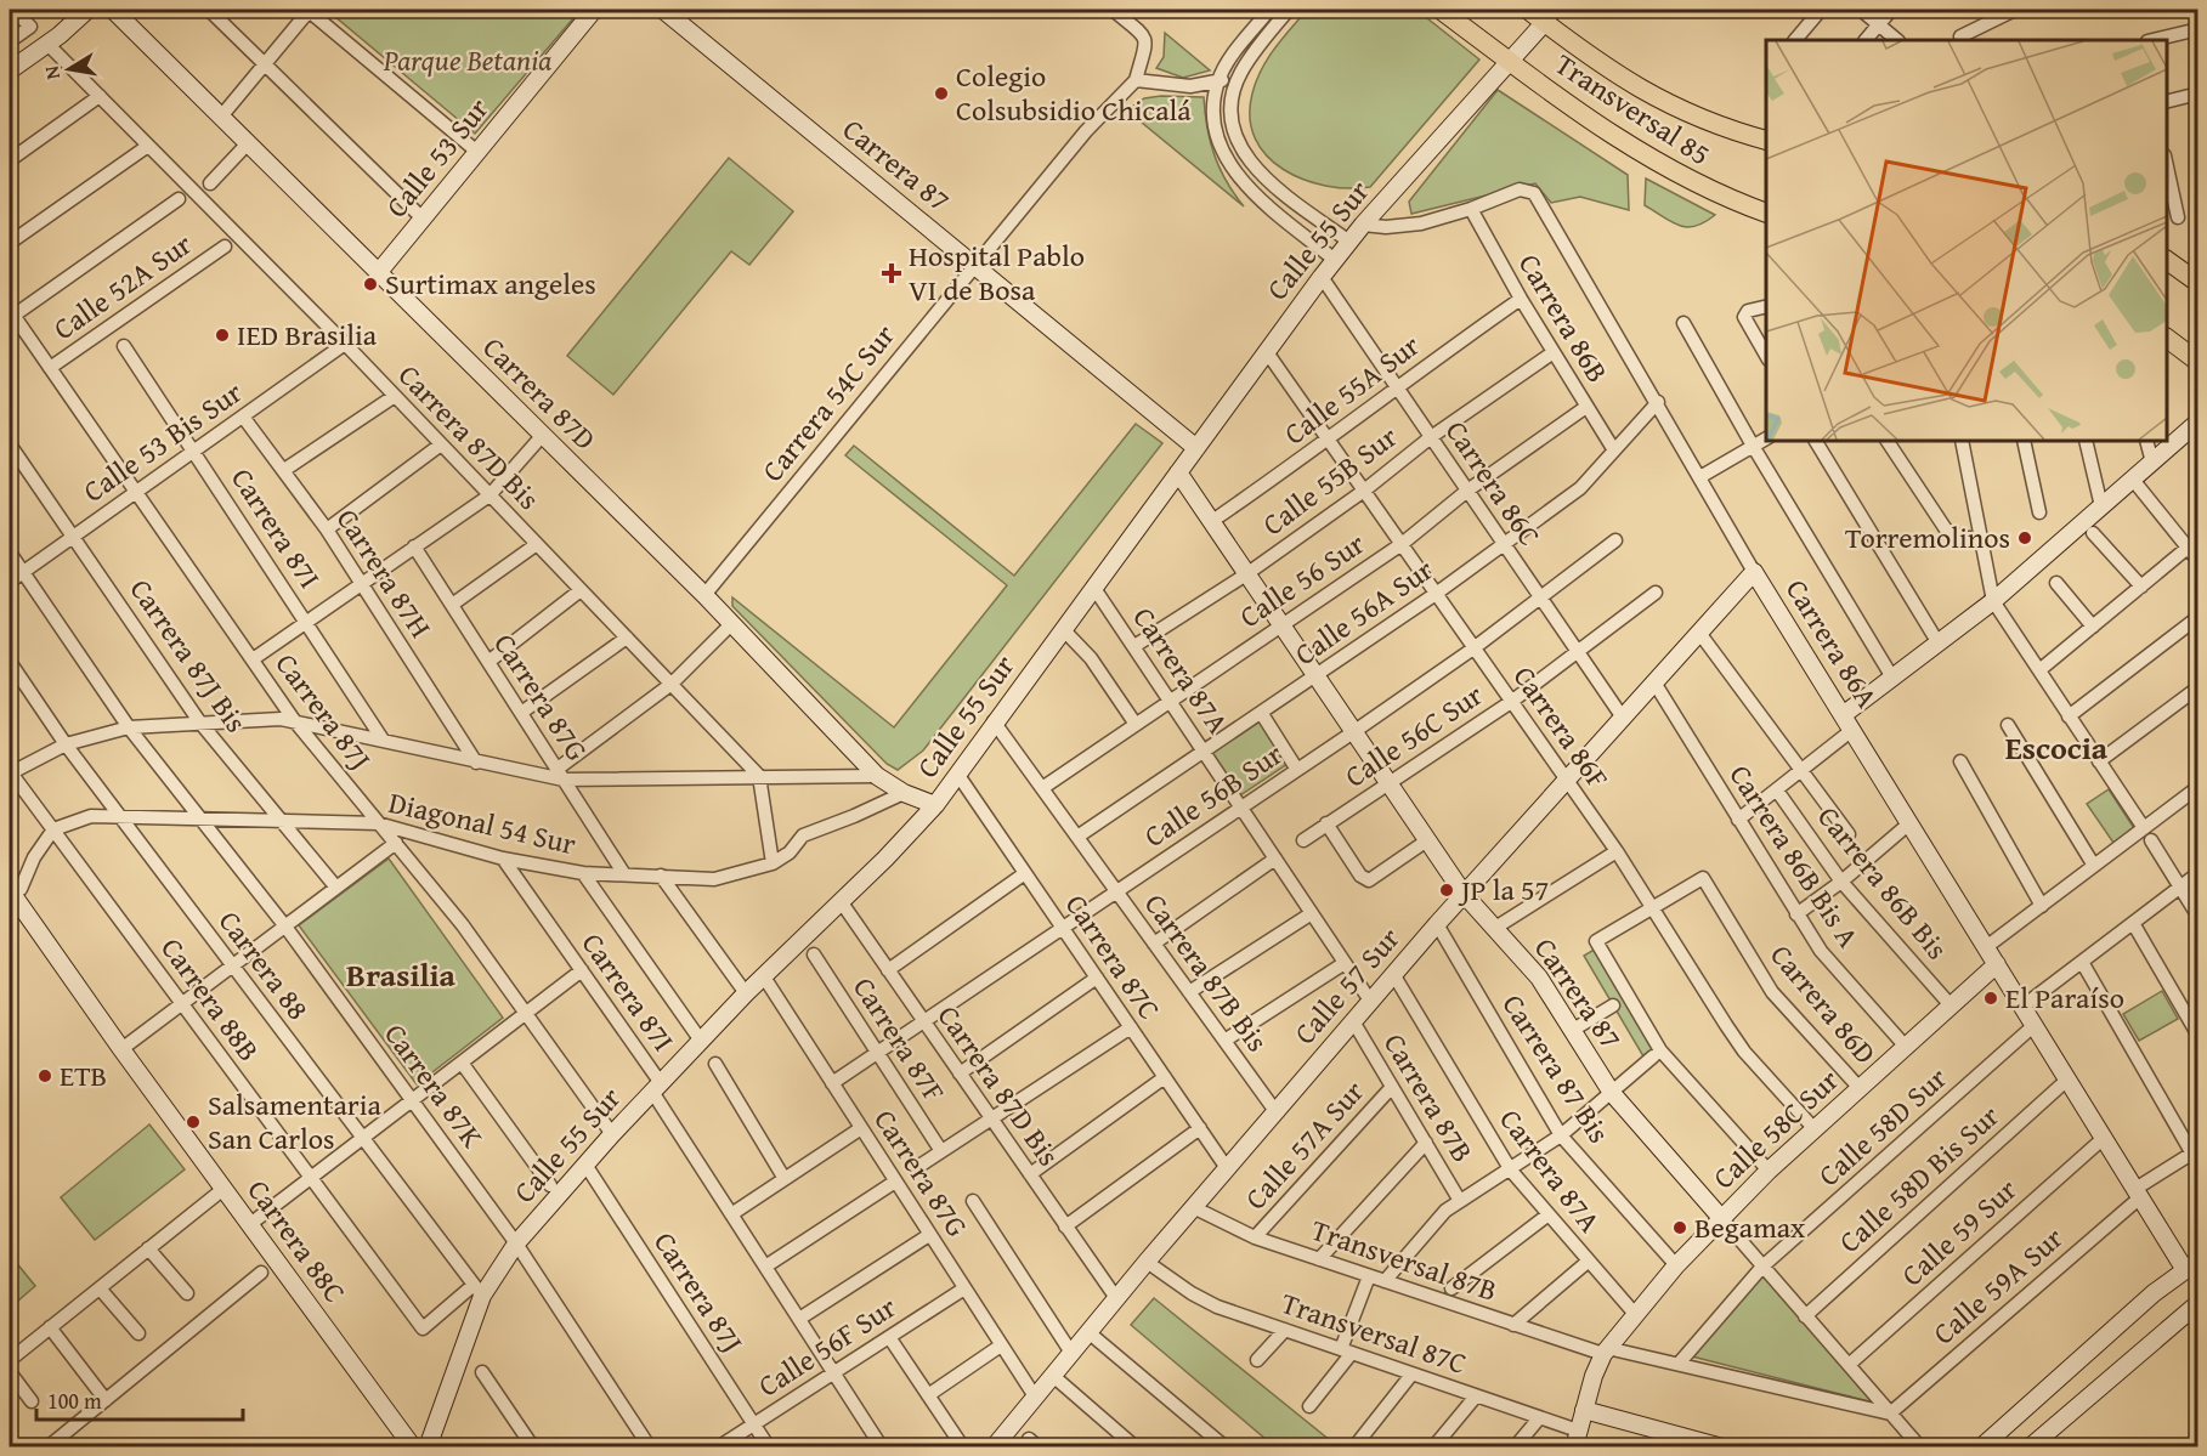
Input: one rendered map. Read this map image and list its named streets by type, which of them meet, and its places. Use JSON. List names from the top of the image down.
{
  "streets": {
    "main road": ["Transversal 85"],
    "street": [
      "Calle 53 Sur",
      "Carrera 87",
      "Calle 55 Sur",
      "Calle 52A Sur",
      "Carrera 86B",
      "Calle 55A Sur",
      "Carrera 87D",
      "Carrera 54C Sur",
      "Carrera 87D Bis",
      "Calle 53 Bis Sur",
      "Calle 55B Sur",
      "Carrera 86C",
      "Carrera 87I",
      "Carrera 87H",
      "Calle 56 Sur",
      "Calle 56A Sur",
      "Carrera 86A",
      "Carrera 87J Bis",
      "Carrera 87A",
      "Carrera 87G",
      "Carrera 87J",
      "Carrera 86F",
      "Calle 56C Sur",
      "Calle 56B Sur",
      "Diagonal 54 Sur",
      "Carrera 86B Bis A",
      "Carrera 86B Bis",
      "Carrera 87C",
      "Carrera 88",
      "Carrera 87B Bis",
      "Calle 57 Sur",
      "Carrera 88B",
      "Carrera 86D",
      "Carrera 87F",
      "Carrera 87 Bis",
      "Carrera 87K",
      "Carrera 87B",
      "Calle 58D Sur",
      "Calle 58C Sur",
      "Calle 57A Sur",
      "Calle 58D Bis Sur",
      "Calle 59 Sur",
      "Carrera 88C",
      "Transversal 87B",
      "Calle 59A Sur",
      "Transversal 87C",
      "Calle 56F Sur"
    ]
  },
  "crossings": [
    ["Transversal 85", "Calle 55 Sur"],
    ["Calle 53 Sur", "Carrera 87D"],
    ["Carrera 87", "Calle 55 Sur"],
    ["Carrera 87", "Calle 55A Sur"],
    ["Carrera 87", "Carrera 54C Sur"],
    ["Carrera 87", "Calle 55B Sur"],
    ["Carrera 87", "Calle 56 Sur"],
    ["Carrera 87", "Calle 56A Sur"],
    ["Carrera 87", "Calle 56C Sur"],
    ["Carrera 87", "Calle 56B Sur"],
    ["Carrera 87", "Calle 57 Sur"],
    ["Carrera 87", "Calle 58D Sur"],
    ["Carrera 87", "Calle 58C Sur"],
    ["Carrera 87", "Calle 58D Bis Sur"],
    ["Carrera 87", "Calle 59 Sur"],
    ["Carrera 87", "Transversal 87B"],
    ["Carrera 87", "Calle 59A Sur"],
    ["Calle 55 Sur", "Carrera 87D"],
    ["Calle 55 Sur", "Carrera 87D Bis"],
    ["Calle 55 Sur", "Carrera 86C"],
    ["Calle 55 Sur", "Carrera 87I"],
    ["Calle 55 Sur", "Carrera 86A"],
    ["Calle 55 Sur", "Carrera 87A"],
    ["Calle 55 Sur", "Carrera 87G"],
    ["Calle 55 Sur", "Carrera 87J"],
    ["Calle 55 Sur", "Carrera 86F"],
    ["Calle 55 Sur", "Carrera 87C"],
    ["Calle 55 Sur", "Carrera 88"],
    ["Calle 55 Sur", "Carrera 87B Bis"],
    ["Calle 55 Sur", "Carrera 88B"],
    ["Calle 55 Sur", "Carrera 87K"],
    ["Calle 52A Sur", "Carrera 87J"],
    ["Carrera 86B", "Calle 55A Sur"],
    ["Carrera 86B", "Calle 55B Sur"],
    ["Carrera 86B", "Calle 56 Sur"],
    ["Carrera 86B", "Calle 56A Sur"],
    ["Carrera 86B", "Carrera 86A"],
    ["Calle 55A Sur", "Carrera 86C"],
    ["Calle 55A Sur", "Carrera 86F"],
    ["Carrera 87D", "Carrera 54C Sur"],
    ["Carrera 87D", "Diagonal 54 Sur"],
    ["Carrera 87D Bis", "Calle 53 Bis Sur"],
    ["Carrera 87D Bis", "Calle 56B Sur"],
    ["Carrera 87D Bis", "Diagonal 54 Sur"],
    ["Carrera 87D Bis", "Calle 57 Sur"],
    ["Calle 53 Bis Sur", "Carrera 87I"],
    ["Calle 53 Bis Sur", "Carrera 87H"],
    ["Calle 53 Bis Sur", "Carrera 87J Bis"],
    ["Calle 53 Bis Sur", "Carrera 87J"],
    ["Calle 53 Bis Sur", "Carrera 87K"],
    ["Calle 55B Sur", "Carrera 86C"],
    ["Calle 55B Sur", "Carrera 87A"],
    ["Calle 55B Sur", "Carrera 86F"],
    ["Carrera 86C", "Calle 56 Sur"],
    ["Carrera 86C", "Calle 56A Sur"],
    ["Carrera 86C", "Calle 56C Sur"],
    ["Carrera 86C", "Calle 56B Sur"],
    ["Carrera 86C", "Calle 57 Sur"],
    ["Carrera 87I", "Diagonal 54 Sur"],
    ["Carrera 87I", "Calle 56F Sur"],
    ["Carrera 87H", "Diagonal 54 Sur"],
    ["Calle 56 Sur", "Carrera 87A"],
    ["Calle 56 Sur", "Carrera 86F"],
    ["Calle 56 Sur", "Carrera 87B Bis"],
    ["Calle 56A Sur", "Carrera 86A"],
    ["Calle 56A Sur", "Carrera 87A"],
    ["Calle 56A Sur", "Carrera 86F"],
    ["Calle 56A Sur", "Carrera 87B Bis"],
    ["Carrera 86A", "Calle 57 Sur"],
    ["Carrera 86A", "Calle 58D Sur"],
    ["Carrera 86A", "Calle 58C Sur"],
    ["Carrera 86A", "Calle 58D Bis Sur"],
    ["Carrera 86A", "Calle 59 Sur"],
    ["Carrera 86A", "Calle 59A Sur"],
    ["Carrera 87J Bis", "Diagonal 54 Sur"],
    ["Carrera 87A", "Calle 56B Sur"],
    ["Carrera 87A", "Calle 57 Sur"],
    ["Carrera 87A", "Calle 58C Sur"],
    ["Carrera 87G", "Calle 56B Sur"],
    ["Carrera 87G", "Diagonal 54 Sur"],
    ["Carrera 87G", "Calle 57 Sur"],
    ["Carrera 87G", "Calle 56F Sur"],
    ["Carrera 87J", "Diagonal 54 Sur"],
    ["Carrera 87J", "Calle 56F Sur"],
    ["Carrera 86F", "Calle 56C Sur"],
    ["Carrera 86F", "Calle 56B Sur"],
    ["Carrera 86F", "Calle 57 Sur"],
    ["Carrera 86F", "Carrera 86D"],
    ["Carrera 86F", "Calle 58C Sur"],
    ["Calle 56B Sur", "Carrera 87C"],
    ["Calle 56B Sur", "Carrera 87B Bis"],
    ["Calle 56B Sur", "Carrera 87F"],
    ["Diagonal 54 Sur", "Carrera 88"],
    ["Diagonal 54 Sur", "Carrera 88B"],
    ["Diagonal 54 Sur", "Carrera 87K"],
    ["Carrera 86B Bis A", "Calle 57 Sur"],
    ["Carrera 86B Bis A", "Calle 58C Sur"],
    ["Carrera 86B Bis", "Calle 58C Sur"],
    ["Carrera 87C", "Calle 57 Sur"],
    ["Carrera 88", "Carrera 88B"],
    ["Carrera 87B Bis", "Calle 57 Sur"],
    ["Calle 57 Sur", "Carrera 87 Bis"],
    ["Calle 57 Sur", "Carrera 87B"],
    ["Calle 57 Sur", "Transversal 87B"],
    ["Calle 57 Sur", "Transversal 87C"],
    ["Carrera 86D", "Calle 58C Sur"],
    ["Carrera 87 Bis", "Calle 58C Sur"],
    ["Carrera 87B", "Calle 57A Sur"],
    ["Calle 58D Sur", "Transversal 87B"],
    ["Calle 58C Sur", "Transversal 87B"],
    ["Calle 58C Sur", "Transversal 87C"],
    ["Calle 57A Sur", "Transversal 87B"],
    ["Transversal 87B", "Calle 59A Sur"]
  ],
  "districts": ["Escocia", "Brasilia"],
  "parks": ["Parque Betania"],
  "places": {
    "other": [
      "Colegio Colsubsidio Chicalá",
      "Surtimax angeles",
      "IED Brasilia",
      "Torremolinos",
      "JP la 57",
      "El Paraíso",
      "ETB",
      "Salsamentaria San Carlos",
      "Begamax"
    ],
    "health": ["Hospital Pablo VI de Bosa"]
  },
  "scale_bar": "100 m",
  "north": "left"
}
